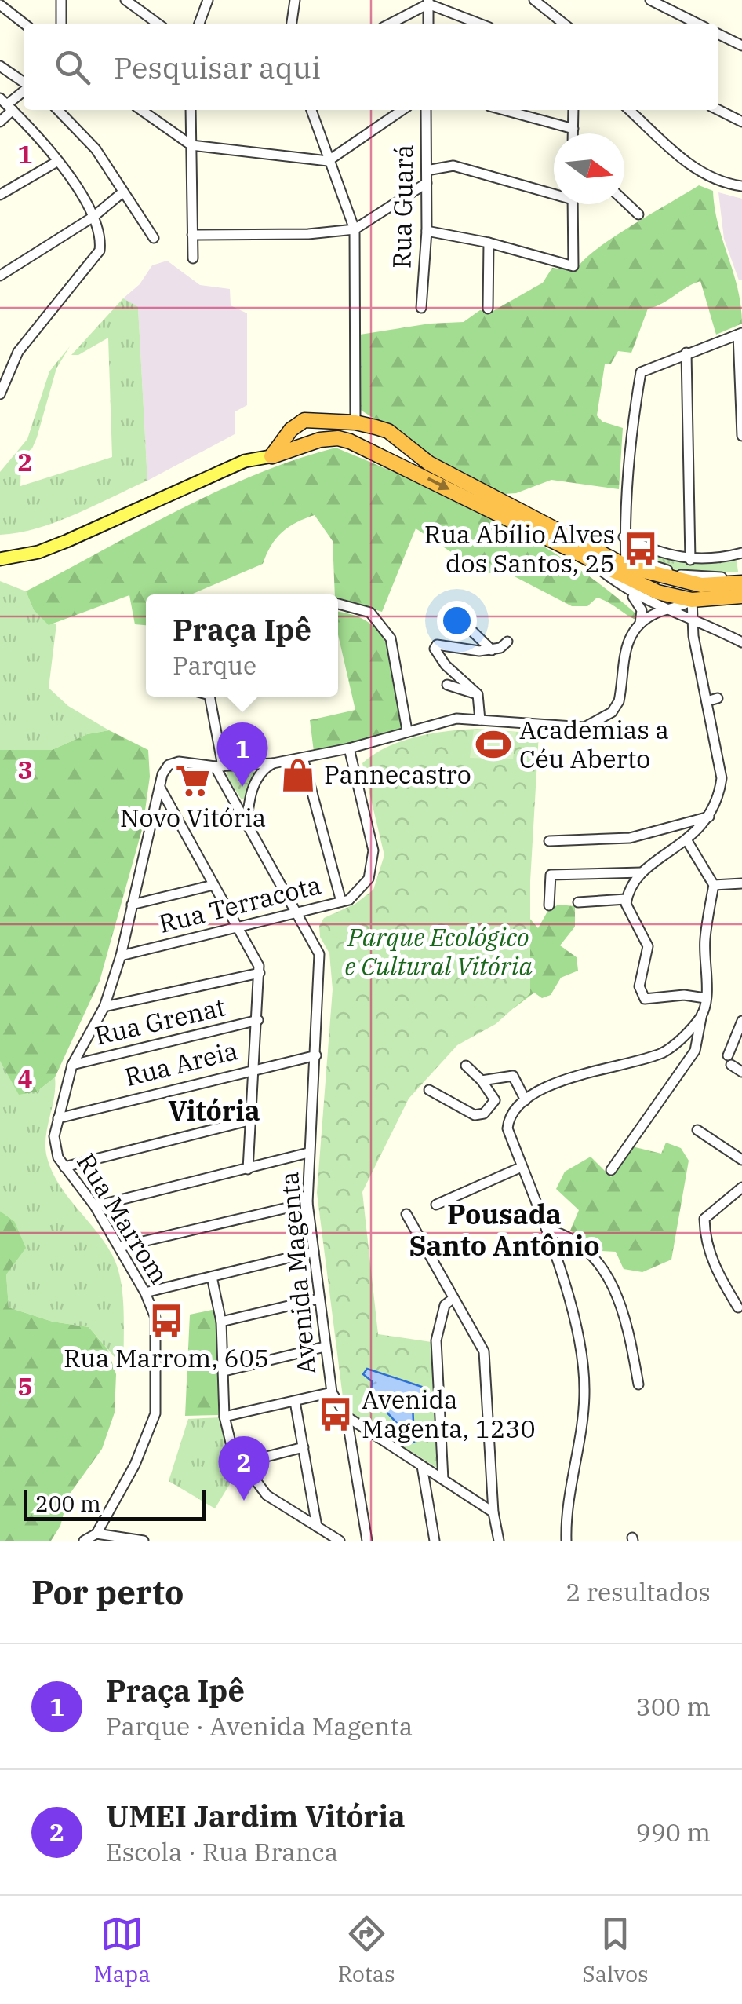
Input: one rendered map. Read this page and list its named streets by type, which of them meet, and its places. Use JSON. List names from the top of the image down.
{
  "streets": {
    "street": [
      "Rua Guará",
      "Rua Terracota",
      "Rua Grenat",
      "Rua Areia",
      "Rua Marrom",
      "Avenida Magenta"
    ]
  },
  "crossings": [
    ["Rua Terracota", "Rua Marrom"],
    ["Rua Terracota", "Avenida Magenta"],
    ["Rua Grenat", "Rua Marrom"],
    ["Rua Areia", "Rua Marrom"],
    ["Rua Areia", "Avenida Magenta"]
  ],
  "districts": ["Vitória", "Pousada Santo Antônio"],
  "parks": ["Parque Ecológico e Cultural Vitória"],
  "places": {
    "bus stop": ["Rua Abílio Alves dos Santos, 25", "Rua Marrom, 605", "Avenida Magenta, 1230"],
    "sports": ["Academias a Céu Aberto"],
    "shop": ["Pannecastro"],
    "supermarket": ["Novo Vitória"]
  },
  "scale_bar": "200 m",
  "north": "right",
  "page": {
    "search": "Pesquisar aqui",
    "popup": ["Praça Ipê", "Parque"],
    "pins": ["1", "2"],
    "scale": "200 m",
    "heading": ["Por perto", "2 resultados"],
    "list": [
      {
        "mark": "1",
        "name": "Praça Ipê",
        "note": "Parque · Avenida Magenta",
        "value": "300 m"
      },
      {
        "mark": "2",
        "name": "UMEI Jardim Vitória",
        "note": "Escola · Rua Branca",
        "value": "990 m"
      }
    ],
    "nav": ["Mapa", "Rotas", "Salvos"]
  },
  "grid": {
    "rows": [
      "1",
      "2",
      "3",
      "4",
      "5"
    ]
  }
}
